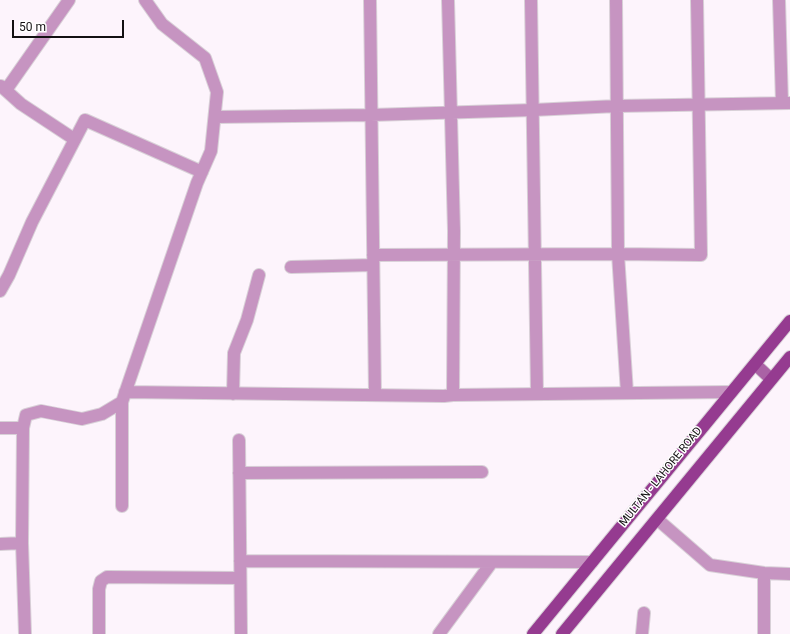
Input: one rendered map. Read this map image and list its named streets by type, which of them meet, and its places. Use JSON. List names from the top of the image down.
{
  "streets": {
    "main road": ["MULTAN - LAHORE ROAD"]
  },
  "scale_bar": "50 m"
}
